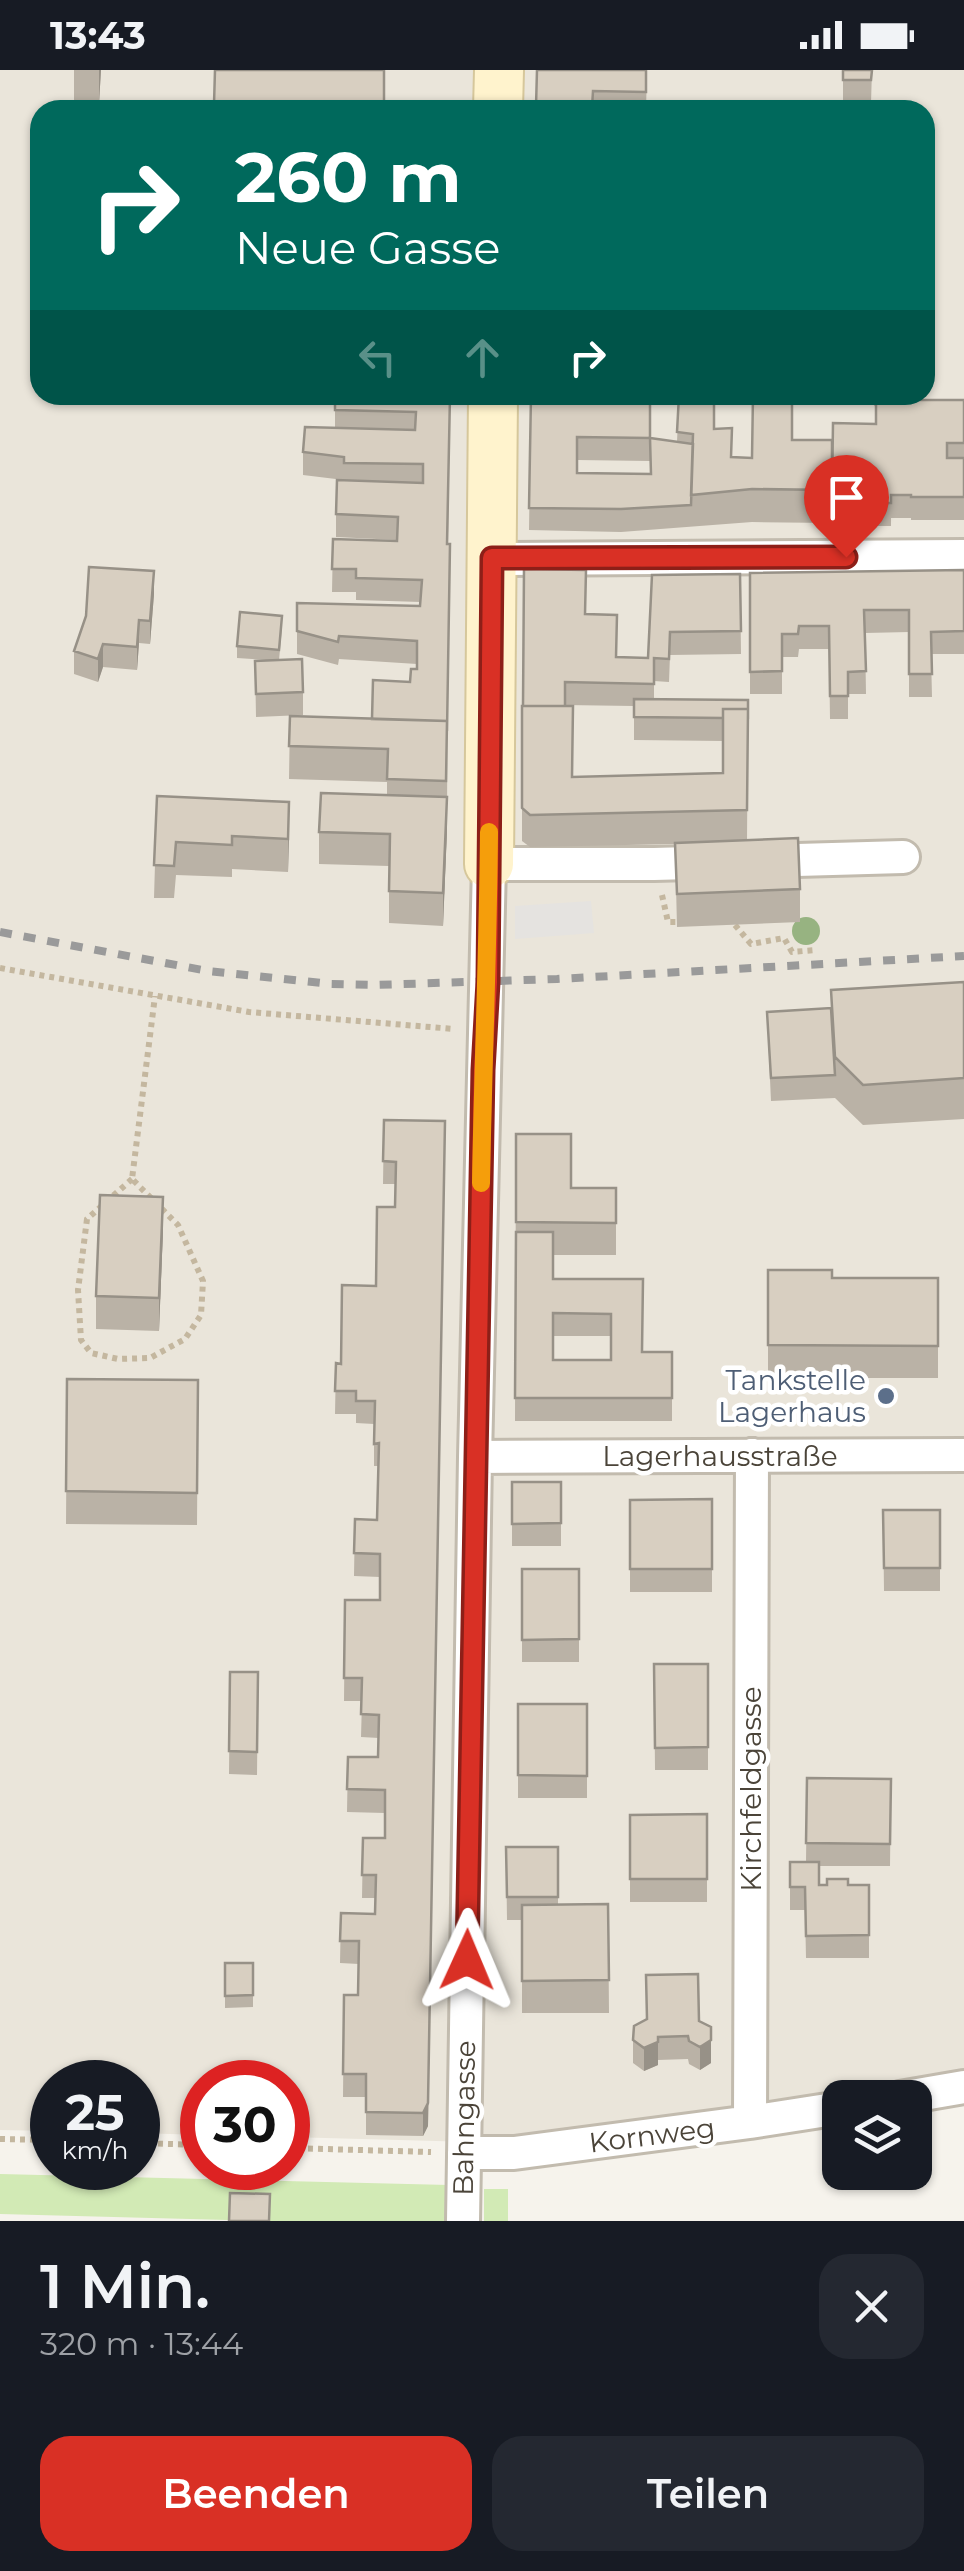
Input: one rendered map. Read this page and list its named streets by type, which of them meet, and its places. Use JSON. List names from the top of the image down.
{
  "streets": {
    "street": [
      "Lagerhausstraße",
      "Kirchfeldgasse",
      "Bahngasse",
      "Kornweg"
    ]
  },
  "crossings": [
    ["Lagerhausstraße", "Kirchfeldgasse"],
    ["Lagerhausstraße", "Bahngasse"],
    ["Kirchfeldgasse", "Kornweg"],
    ["Bahngasse", "Kornweg"]
  ],
  "places": ["Tankstelle Lagerhaus"],
  "page": {
    "status": "13:43",
    "turn": ["260 m", "Neue Gasse"],
    "speed": "25 km/h",
    "limit": "30",
    "heading": ["1 Min.", "320 m · 13:44"],
    "buttons": ["Beenden", "Teilen"]
  }
}
